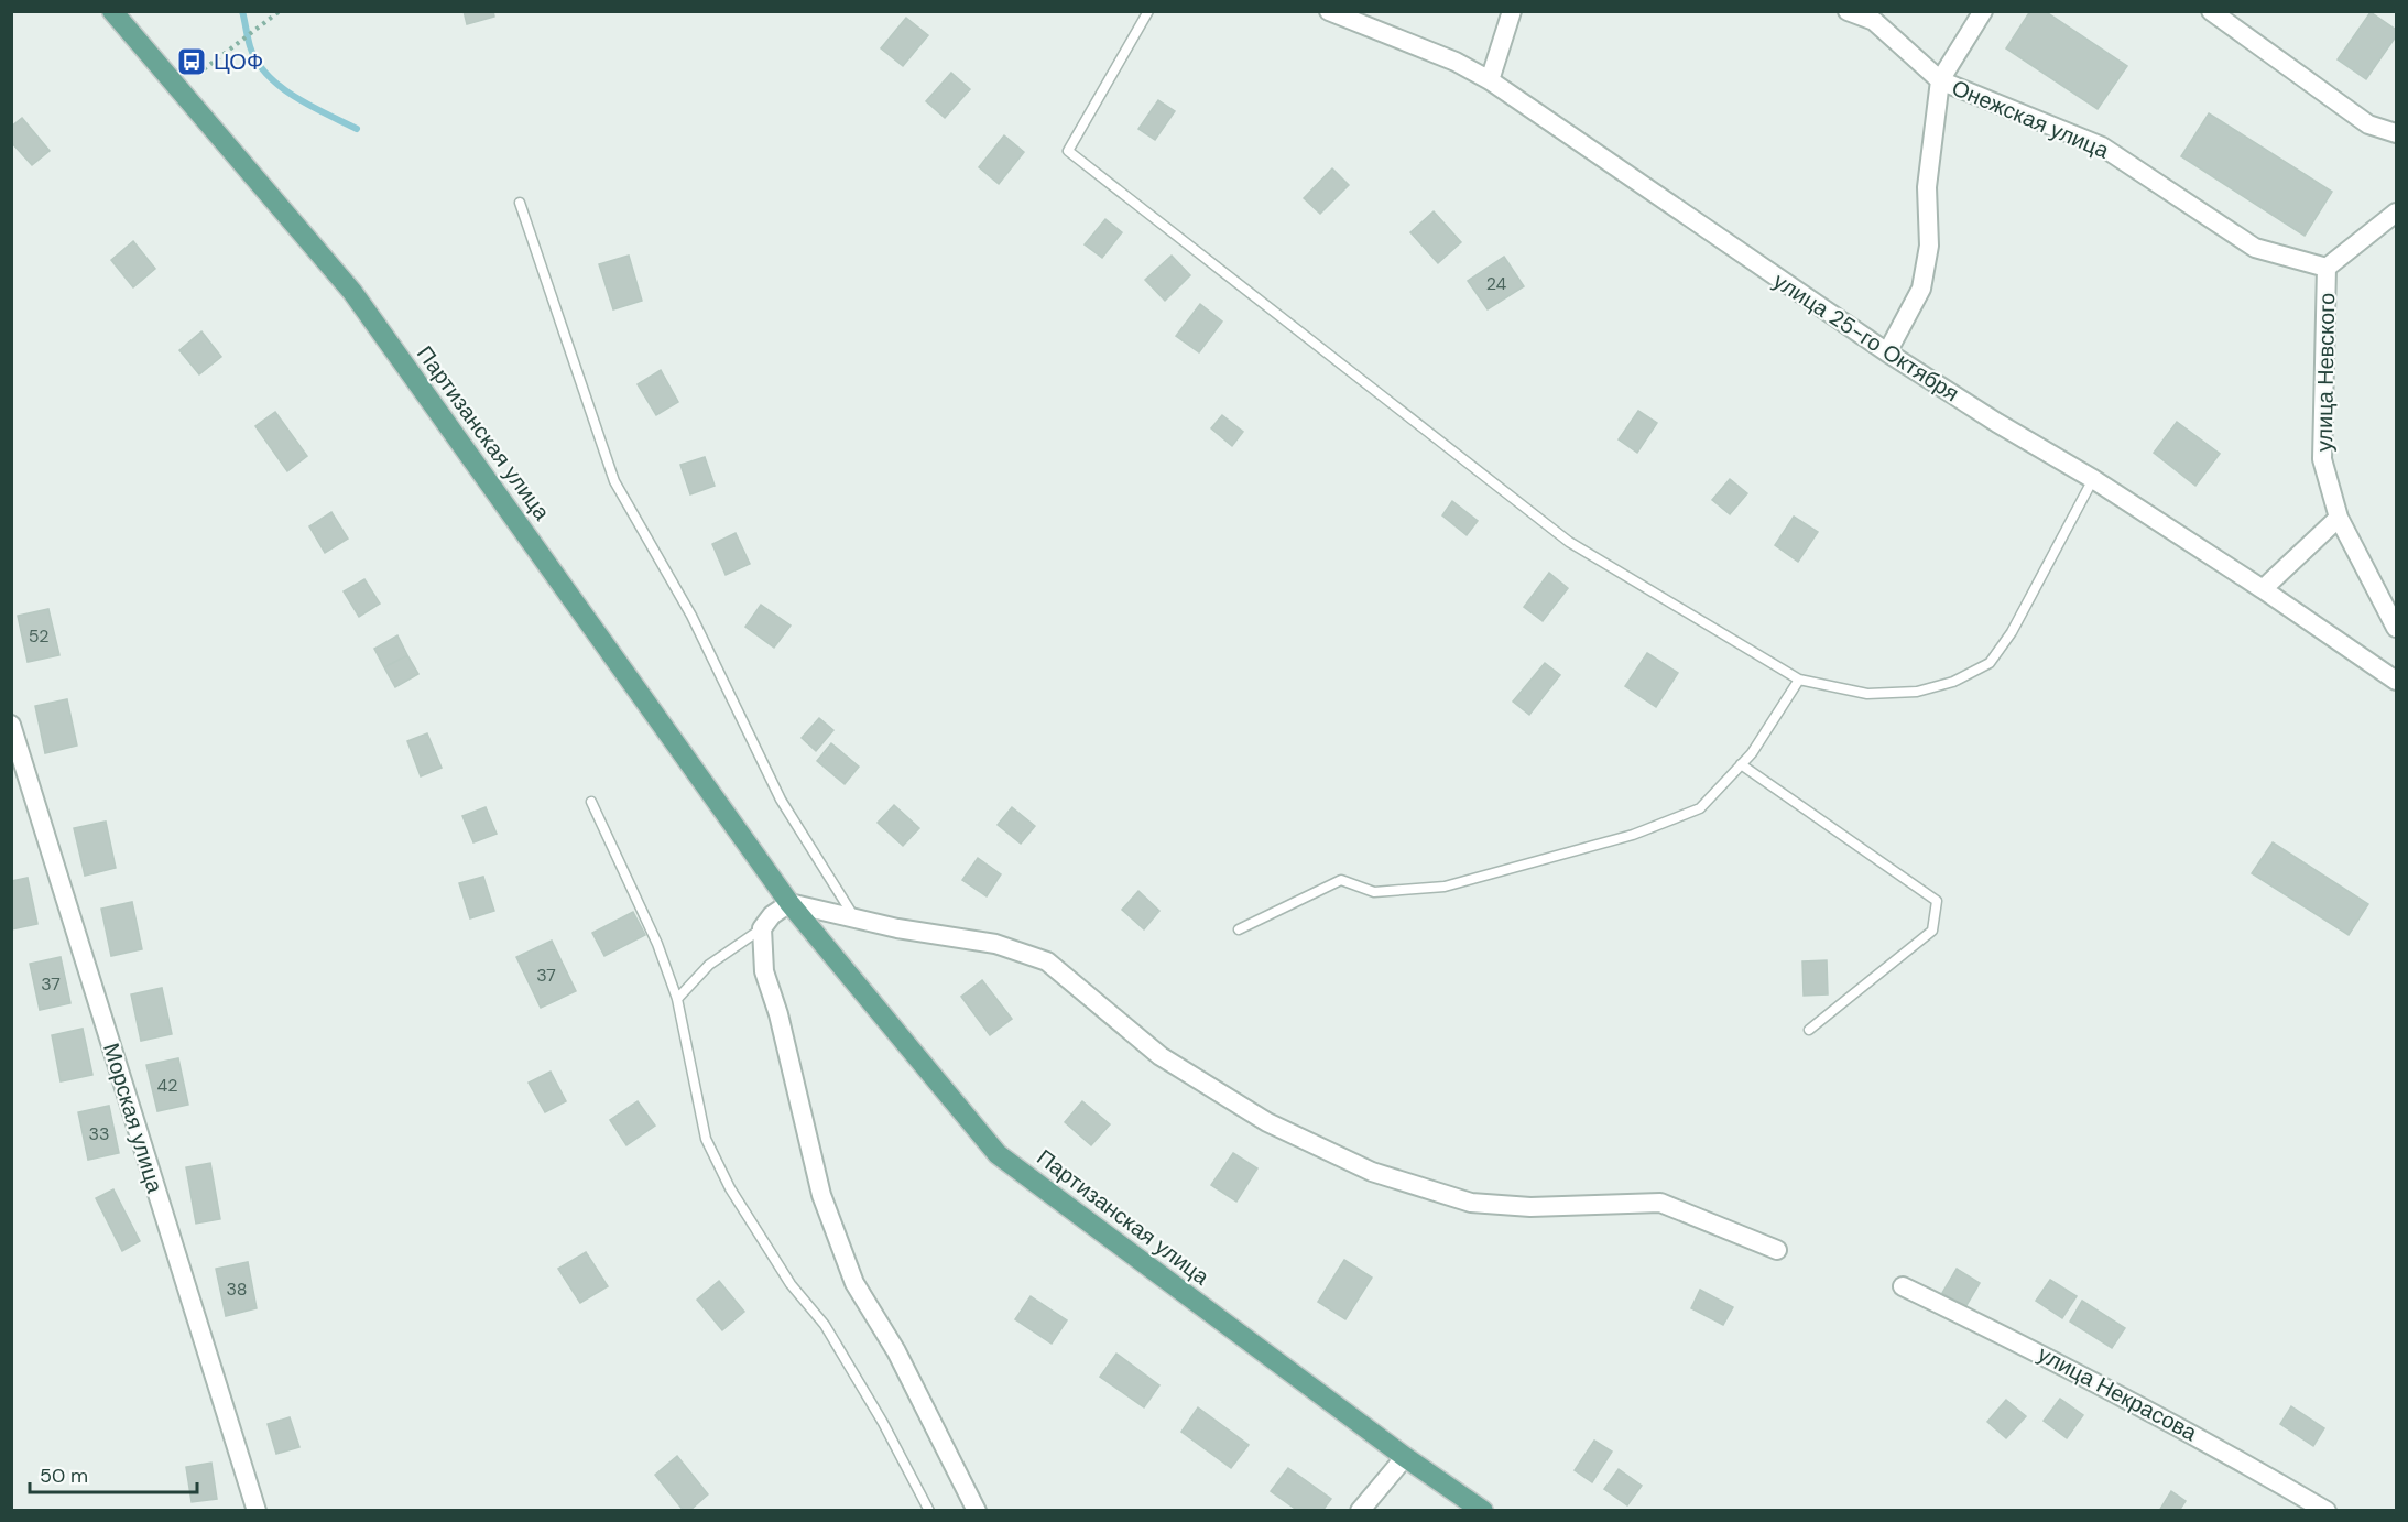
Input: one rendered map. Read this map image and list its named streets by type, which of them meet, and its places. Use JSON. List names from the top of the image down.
{
  "streets": {
    "main road": ["Партизанская улица"],
    "street": [
      "Онежская улица",
      "улица 25-го Октября",
      "улица Невского",
      "Морская улица",
      "улица Некрасова"
    ]
  },
  "crossings": [
    ["Онежская улица", "улица Невского"]
  ],
  "places": {
    "bus stop": ["ЦОФ"]
  },
  "house_numbers": [
    "24",
    "52",
    "37",
    "37",
    "42",
    "33",
    "38"
  ],
  "scale_bar": "50 m"
}
